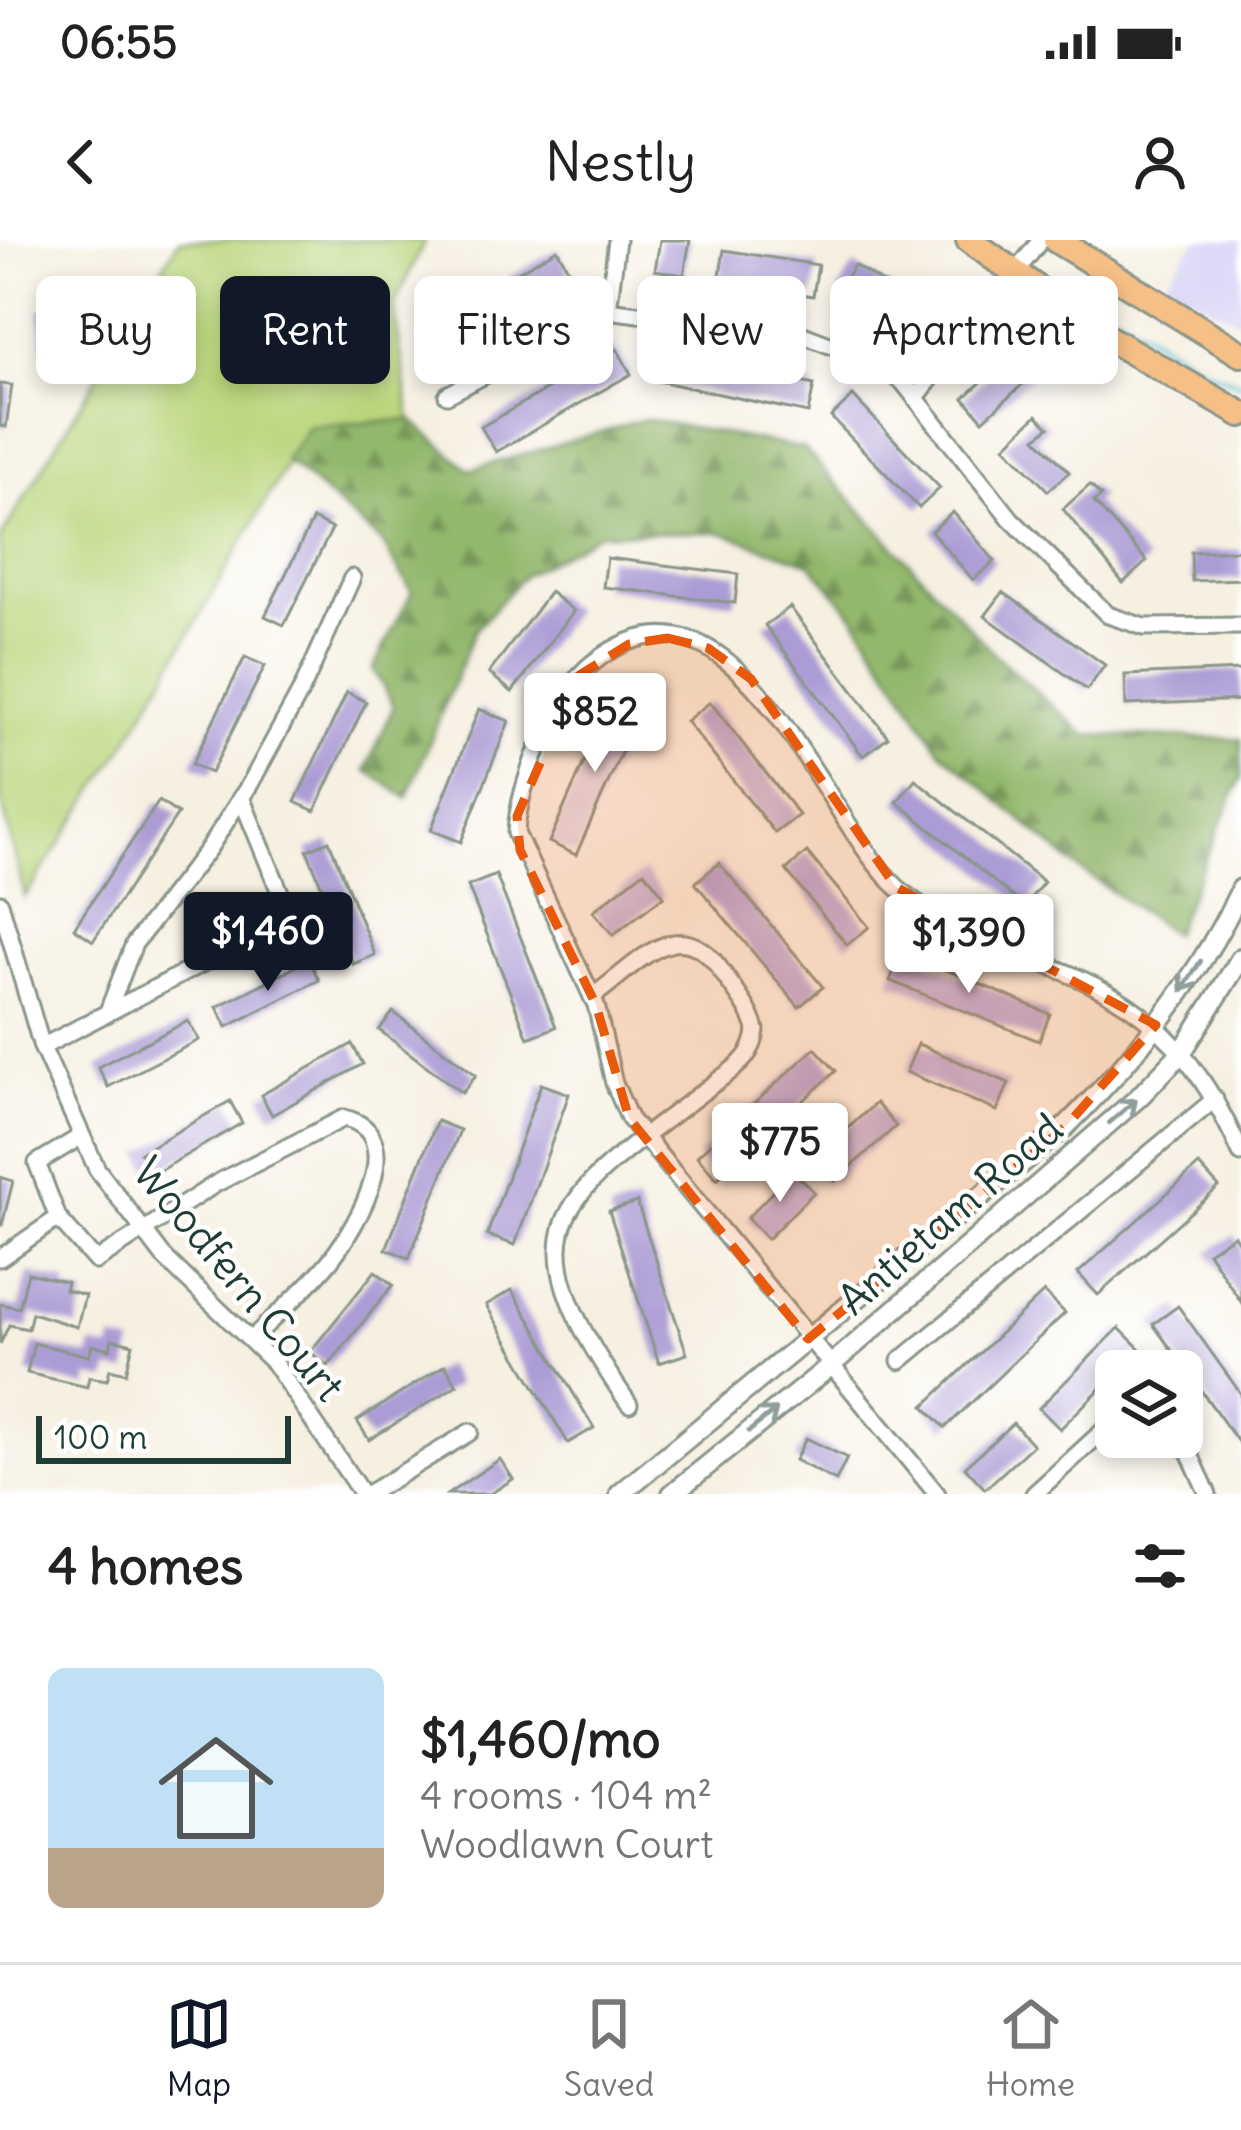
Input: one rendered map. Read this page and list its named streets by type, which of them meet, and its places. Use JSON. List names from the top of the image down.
{
  "streets": {
    "street": ["Antietam Road", "Woodfern Court"]
  },
  "scale_bar": "100 m",
  "page": {
    "status": "06:55",
    "header": "Nestly",
    "chip": [
      "Buy",
      "Rent",
      "Filters",
      "New",
      "Apartment"
    ],
    "price": [
      "$852",
      "$1,460",
      "$1,390",
      "$775"
    ],
    "scale": "100 m",
    "heading": "4 homes",
    "list": [
      {
        "name": "$1,460/mo",
        "note": "4 rooms · 104 m² · Woodlawn Court"
      }
    ],
    "tabs": ["Map", "Saved", "Home"]
  }
}
